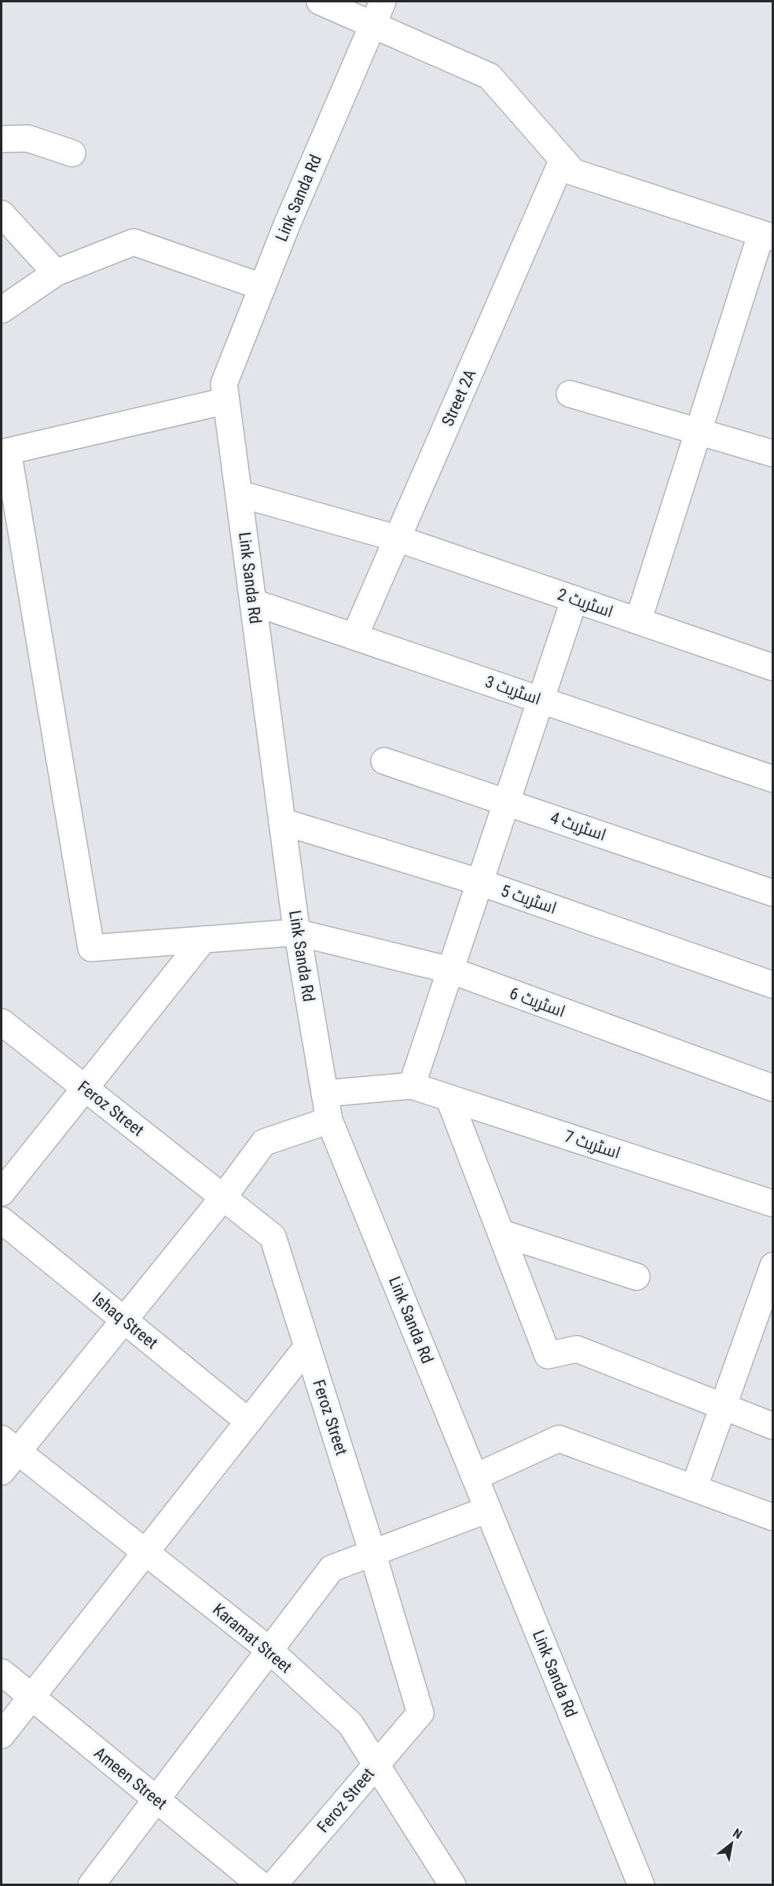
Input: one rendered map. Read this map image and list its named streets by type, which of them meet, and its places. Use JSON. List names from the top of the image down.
{
  "streets": {
    "street": [
      "Link Sanda Rd",
      "Street 2A",
      "اسٹریٹ 2",
      "اسٹریٹ 3",
      "اسٹریٹ 4",
      "اسٹریٹ 5",
      "اسٹریٹ 6",
      "Feroz Street",
      "اسٹریٹ 7",
      "Ishaq Street",
      "Karamat Street",
      "Ameen Street"
    ]
  },
  "crossings": [
    ["Link Sanda Rd", "اسٹریٹ 2"],
    ["Link Sanda Rd", "اسٹریٹ 3"],
    ["Link Sanda Rd", "اسٹریٹ 5"],
    ["Link Sanda Rd", "اسٹریٹ 6"],
    ["Street 2A", "اسٹریٹ 2"],
    ["Street 2A", "اسٹریٹ 3"],
    ["Feroz Street", "Karamat Street"]
  ],
  "north": "top right"
}
